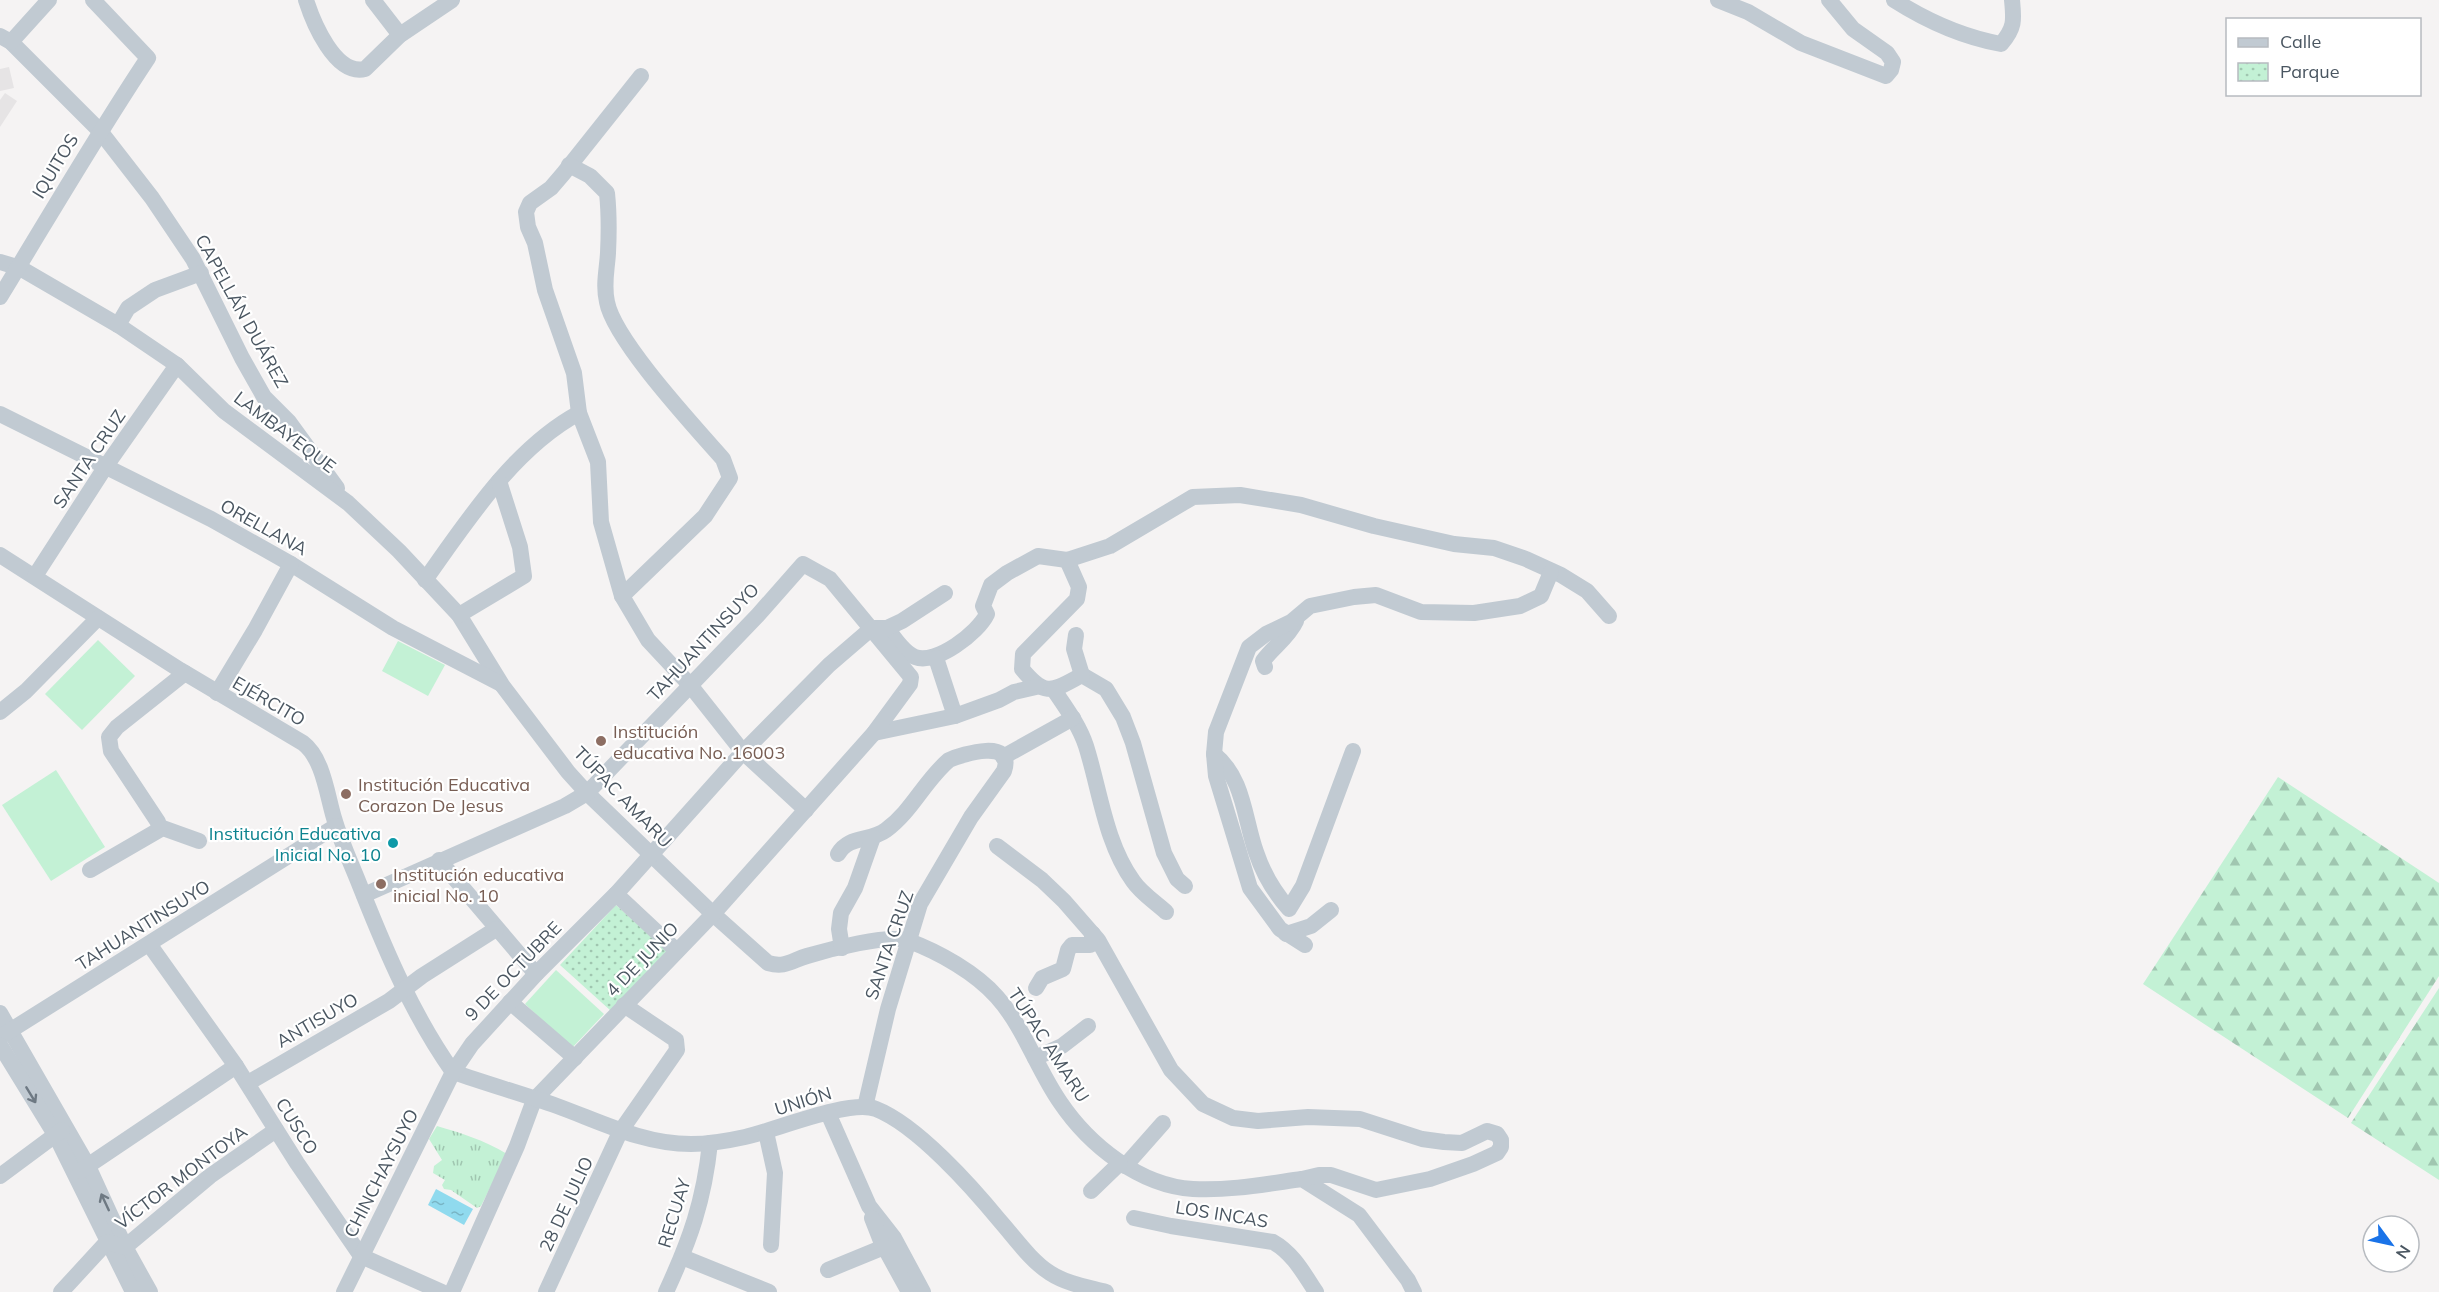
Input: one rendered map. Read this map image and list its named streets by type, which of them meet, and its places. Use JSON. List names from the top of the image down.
{
  "streets": {
    "street": [
      "IQUITOS",
      "CAPELLÁN DUÁREZ",
      "LAMBAYEQUE",
      "SANTA CRUZ",
      "ORELLANA",
      "TAHUANTINSUYO",
      "EJÉRCITO",
      "TÚPAC AMARU",
      "4 DE JUNIO",
      "9 DE OCTUBRE",
      "ANTISUYO",
      "UNIÓN",
      "CUSCO",
      "CHINCHAYSUYO",
      "VÍCTOR MONTOYA",
      "28 DE JULIO",
      "RECUAY",
      "LOS INCAS"
    ]
  },
  "crossings": [
    ["IQUITOS", "CAPELLÁN DUÁREZ"],
    ["IQUITOS", "LAMBAYEQUE"],
    ["CAPELLÁN DUÁREZ", "LAMBAYEQUE"],
    ["LAMBAYEQUE", "SANTA CRUZ"],
    ["LAMBAYEQUE", "ORELLANA"],
    ["LAMBAYEQUE", "TÚPAC AMARU"],
    ["SANTA CRUZ", "ORELLANA"],
    ["SANTA CRUZ", "EJÉRCITO"],
    ["SANTA CRUZ", "TÚPAC AMARU"],
    ["SANTA CRUZ", "UNIÓN"],
    ["ORELLANA", "TÚPAC AMARU"],
    ["TAHUANTINSUYO", "EJÉRCITO"],
    ["TAHUANTINSUYO", "TÚPAC AMARU"],
    ["TAHUANTINSUYO", "4 DE JUNIO"],
    ["TAHUANTINSUYO", "9 DE OCTUBRE"],
    ["TAHUANTINSUYO", "CUSCO"],
    ["EJÉRCITO", "9 DE OCTUBRE"],
    ["EJÉRCITO", "ANTISUYO"],
    ["EJÉRCITO", "UNIÓN"],
    ["EJÉRCITO", "CHINCHAYSUYO"],
    ["TÚPAC AMARU", "4 DE JUNIO"],
    ["TÚPAC AMARU", "9 DE OCTUBRE"],
    ["4 DE JUNIO", "UNIÓN"],
    ["4 DE JUNIO", "28 DE JULIO"],
    ["9 DE OCTUBRE", "UNIÓN"],
    ["9 DE OCTUBRE", "CHINCHAYSUYO"],
    ["ANTISUYO", "CUSCO"],
    ["UNIÓN", "CHINCHAYSUYO"],
    ["UNIÓN", "28 DE JULIO"],
    ["UNIÓN", "RECUAY"],
    ["CUSCO", "CHINCHAYSUYO"],
    ["CUSCO", "VÍCTOR MONTOYA"]
  ],
  "places": [
    "Institución educativa No. 16003",
    "Institución Educativa Corazon De Jesus",
    "Institución Educativa Inicial No. 10",
    "Institución educativa inicial No. 10"
  ],
  "legend": ["Calle", "Parque"],
  "north": "bottom right"
}
